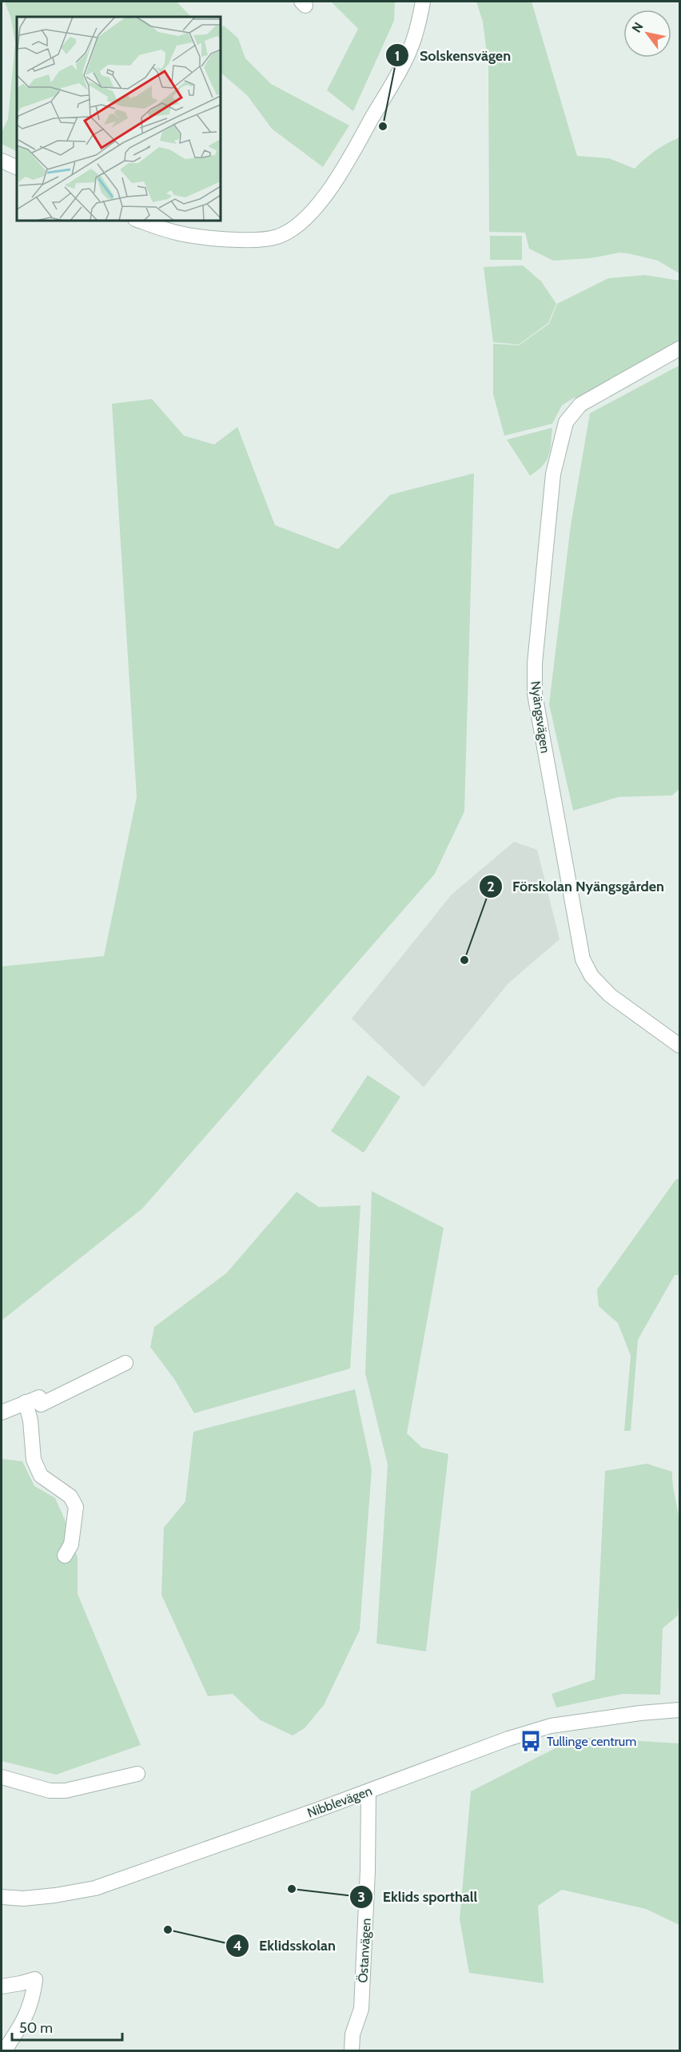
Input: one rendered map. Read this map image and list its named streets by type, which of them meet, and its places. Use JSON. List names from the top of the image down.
{
  "streets": {
    "street": ["Nyängsvägen", "Nibblevägen", "Östanvägen"]
  },
  "crossings": [
    ["Nibblevägen", "Östanvägen"]
  ],
  "places": {
    "other": [
      "Solskensvägen",
      "Förskolan Nyängsgården",
      "Eklids sporthall",
      "Eklidsskolan"
    ],
    "bus stop": ["Tullinge centrum"]
  },
  "scale_bar": "50 m",
  "north": "top left"
}
